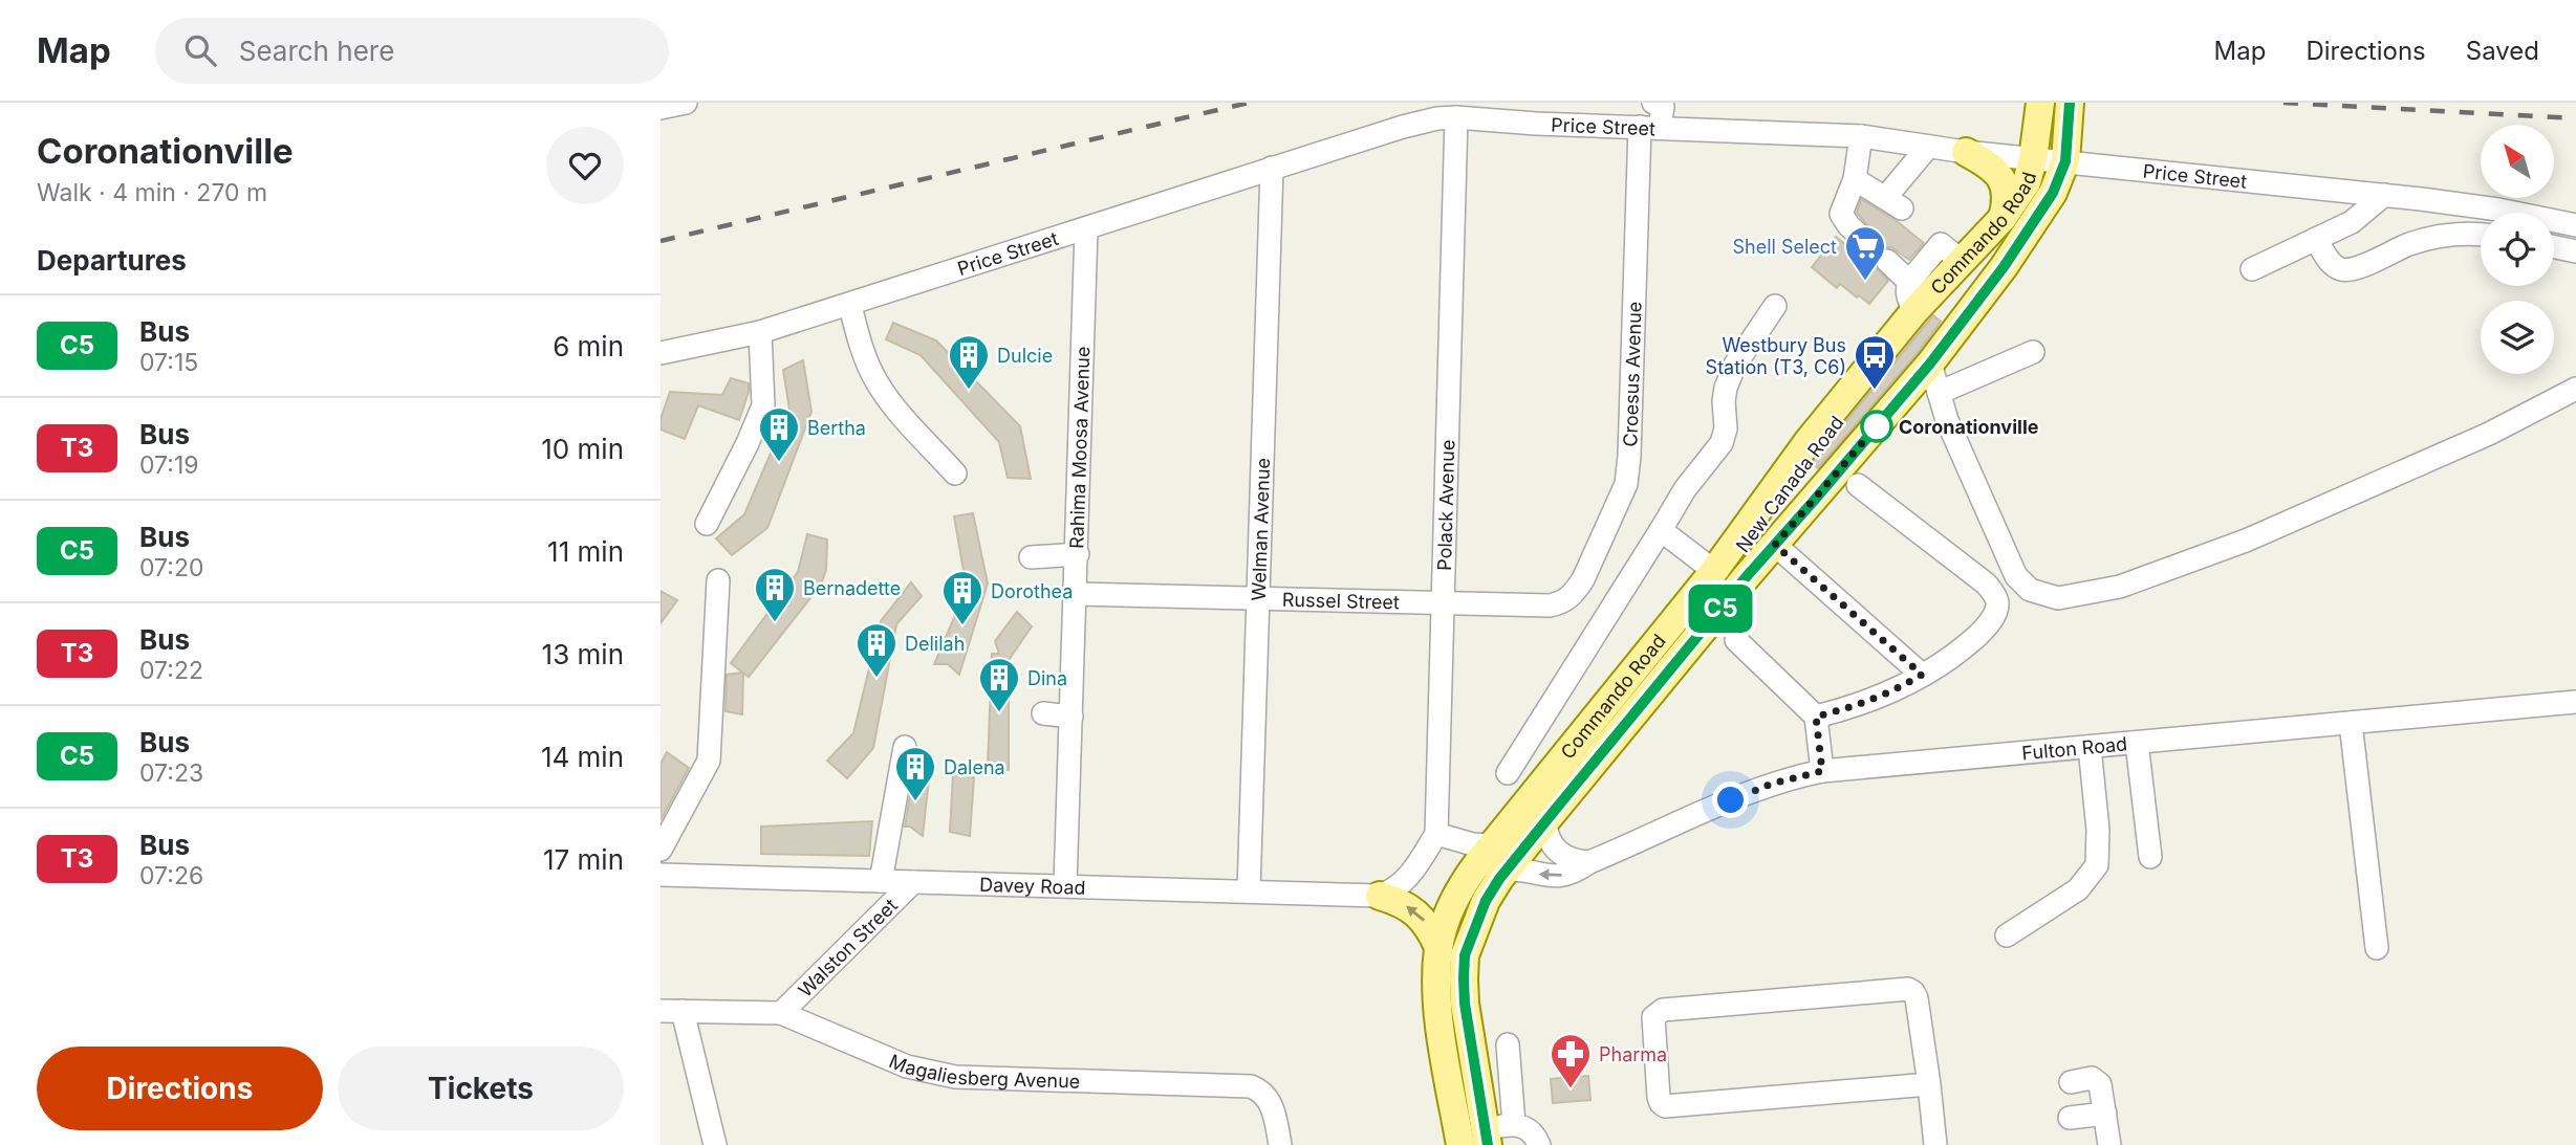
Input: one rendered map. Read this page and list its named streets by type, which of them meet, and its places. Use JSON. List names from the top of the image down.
{
  "streets": {
    "main road": ["Commando Road"],
    "street": [
      "Price Street",
      "Croesus Avenue",
      "Rahima Moosa Avenue",
      "New Canada Road",
      "Polack Avenue",
      "Welman Avenue",
      "Russel Street",
      "Fulton Road",
      "Davey Road",
      "Walston Street",
      "Magaliesberg Avenue"
    ]
  },
  "crossings": [
    ["Price Street", "Commando Road"],
    ["Price Street", "Croesus Avenue"],
    ["Price Street", "Rahima Moosa Avenue"],
    ["Price Street", "New Canada Road"],
    ["Price Street", "Polack Avenue"],
    ["Price Street", "Welman Avenue"],
    ["Commando Road", "New Canada Road"],
    ["Commando Road", "Fulton Road"],
    ["Croesus Avenue", "Russel Street"],
    ["Rahima Moosa Avenue", "Russel Street"],
    ["Rahima Moosa Avenue", "Davey Road"],
    ["Polack Avenue", "Russel Street"],
    ["Welman Avenue", "Russel Street"],
    ["Welman Avenue", "Davey Road"],
    ["Davey Road", "Walston Street"],
    ["Walston Street", "Magaliesberg Avenue"]
  ],
  "places": {
    "supermarket": ["Shell Select"],
    "building": [
      "Dulcie",
      "Bertha",
      "Bernadette",
      "Dorothea",
      "Delilah",
      "Dina",
      "Dalena"
    ],
    "bus stop": ["Westbury Bus Station (T3, C6)"],
    "other": ["Coronationville"],
    "pharmacy": ["Pharma"]
  },
  "lines": ["bus line C5"],
  "north": "top left",
  "page": {
    "header": "Map",
    "search": "Search here",
    "nav": ["Map", "Directions", "Saved"],
    "heading": [
      ["Coronationville", "Walk · 4 min · 270 m"],
      "Departures"
    ],
    "on_map": "C5",
    "list": [
      {
        "mark": "C5",
        "name": "Bus",
        "note": "07:15",
        "value": "6 min"
      },
      {
        "mark": "T3",
        "name": "Bus",
        "note": "07:19",
        "value": "10 min"
      },
      {
        "mark": "C5",
        "name": "Bus",
        "note": "07:20",
        "value": "11 min"
      },
      {
        "mark": "T3",
        "name": "Bus",
        "note": "07:22",
        "value": "13 min"
      },
      {
        "mark": "C5",
        "name": "Bus",
        "note": "07:23",
        "value": "14 min"
      },
      {
        "mark": "T3",
        "name": "Bus",
        "note": "07:26",
        "value": "17 min"
      }
    ],
    "buttons": ["Directions", "Tickets"]
  }
}
